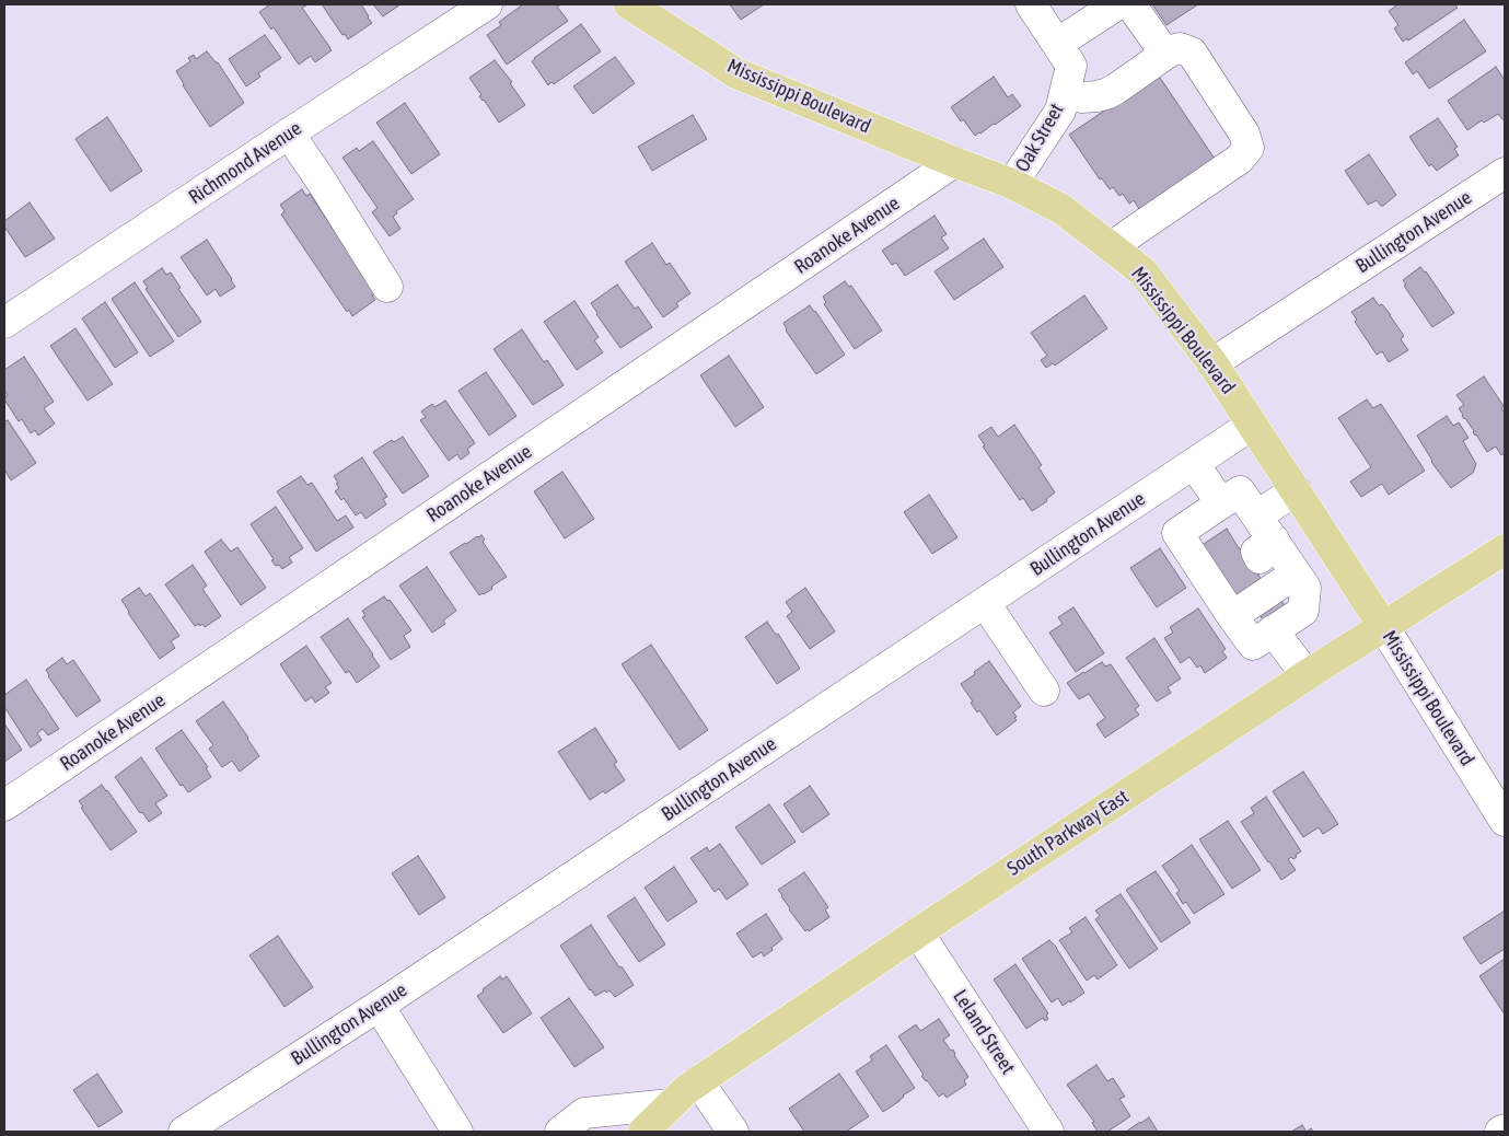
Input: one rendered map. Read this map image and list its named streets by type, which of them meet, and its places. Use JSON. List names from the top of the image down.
{
  "streets": {
    "main road": ["Mississippi Boulevard", "South Parkway East"],
    "street": [
      "Oak Street",
      "Richmond Avenue",
      "Bullington Avenue",
      "Roanoke Avenue",
      "Leland Street"
    ]
  },
  "crossings": [
    ["Mississippi Boulevard", "Oak Street"],
    ["Mississippi Boulevard", "Bullington Avenue"],
    ["Mississippi Boulevard", "Roanoke Avenue"],
    ["Mississippi Boulevard", "South Parkway East"],
    ["South Parkway East", "Leland Street"]
  ]
}
